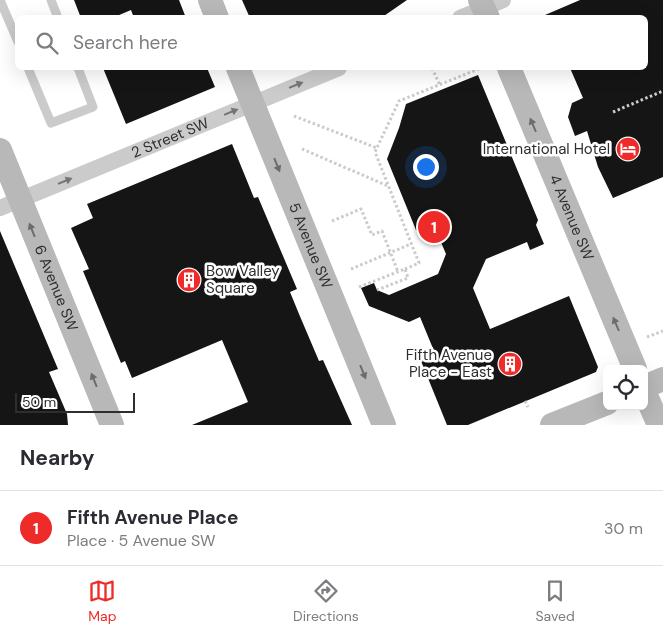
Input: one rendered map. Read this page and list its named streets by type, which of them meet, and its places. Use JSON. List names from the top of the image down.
{
  "streets": {
    "main road": ["4 Avenue SW", "5 Avenue SW", "6 Avenue SW"],
    "street": ["2 Street SW"]
  },
  "crossings": [
    ["2 Street SW", "5 Avenue SW"],
    ["2 Street SW", "6 Avenue SW"]
  ],
  "one_way": [
    "2 Street SW",
    "4 Avenue SW",
    "5 Avenue SW",
    "6 Avenue SW"
  ],
  "places": {
    "hotel": ["International Hotel"],
    "building": ["Bow Valley Square", "Fifth Avenue Place - East"]
  },
  "scale_bar": "50 m",
  "page": {
    "search": "Search here",
    "pins": "1",
    "scale": "50 m",
    "heading": "Nearby",
    "list": [
      {
        "mark": "1",
        "name": "Fifth Avenue Place",
        "note": "Place · 5 Avenue SW",
        "value": "30 m"
      }
    ],
    "nav": ["Map", "Directions", "Saved"]
  }
}
